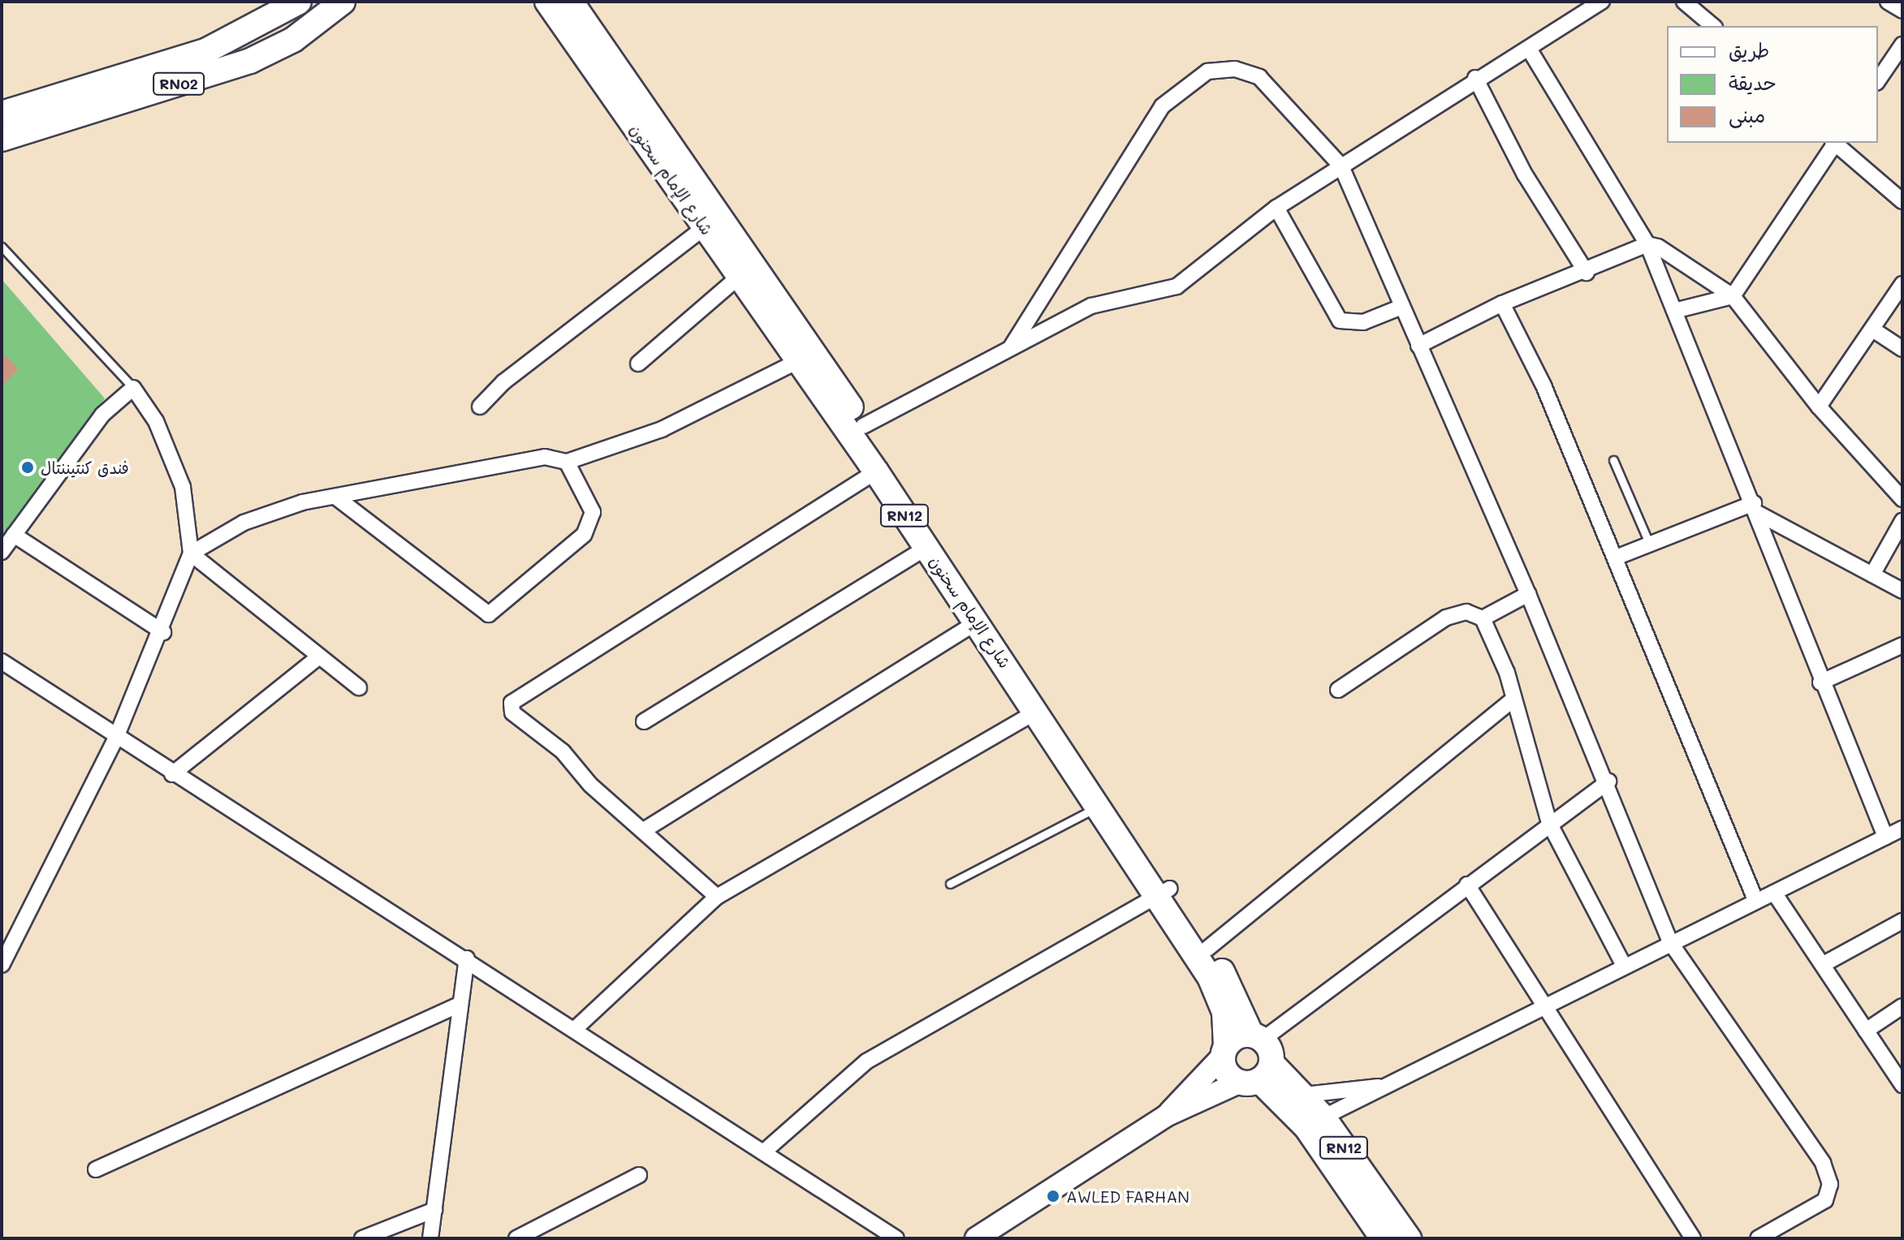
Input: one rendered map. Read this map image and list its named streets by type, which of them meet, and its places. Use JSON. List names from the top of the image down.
{
  "streets": {
    "main road": ["RN02", "شارع الإمام سحنون", "RN12"]
  },
  "crossings": [
    ["شارع الإمام سحنون", "RN12"]
  ],
  "places": ["فندق كنتيننتال", "AWLED FARHAN"],
  "legend": ["طريق", "حديقة", "مبنى"]
}
